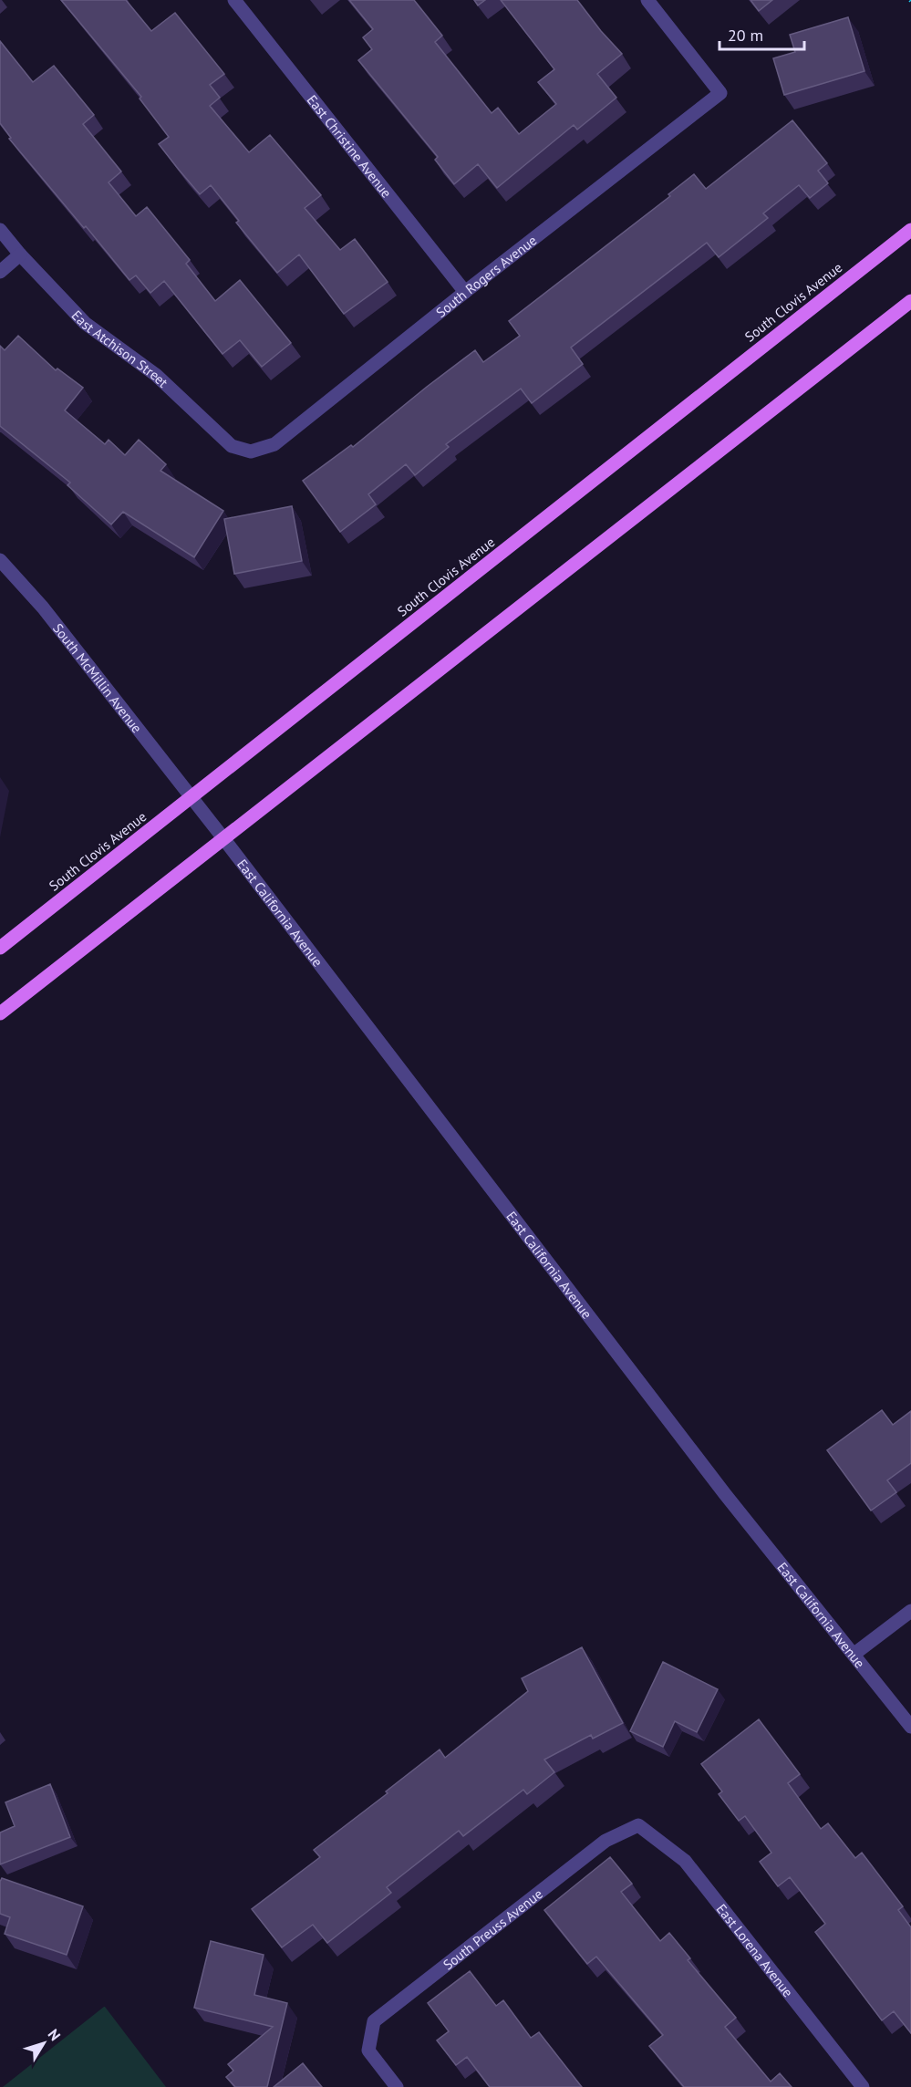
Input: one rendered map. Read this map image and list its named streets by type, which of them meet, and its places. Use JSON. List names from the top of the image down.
{
  "streets": {
    "main road": ["South Clovis Avenue"],
    "street": [
      "East Christine Avenue",
      "South Rogers Avenue",
      "East Atchison Street",
      "South McMillin Avenue",
      "East California Avenue",
      "South Preuss Avenue",
      "East Lorena Avenue"
    ]
  },
  "crossings": [
    ["East Christine Avenue", "South Rogers Avenue"],
    ["South Rogers Avenue", "East Atchison Street"],
    ["South Clovis Avenue", "South McMillin Avenue"],
    ["South Clovis Avenue", "East California Avenue"],
    ["South McMillin Avenue", "East California Avenue"],
    ["South Preuss Avenue", "East Lorena Avenue"]
  ],
  "scale_bar": "20 m",
  "north": "top right"
}
